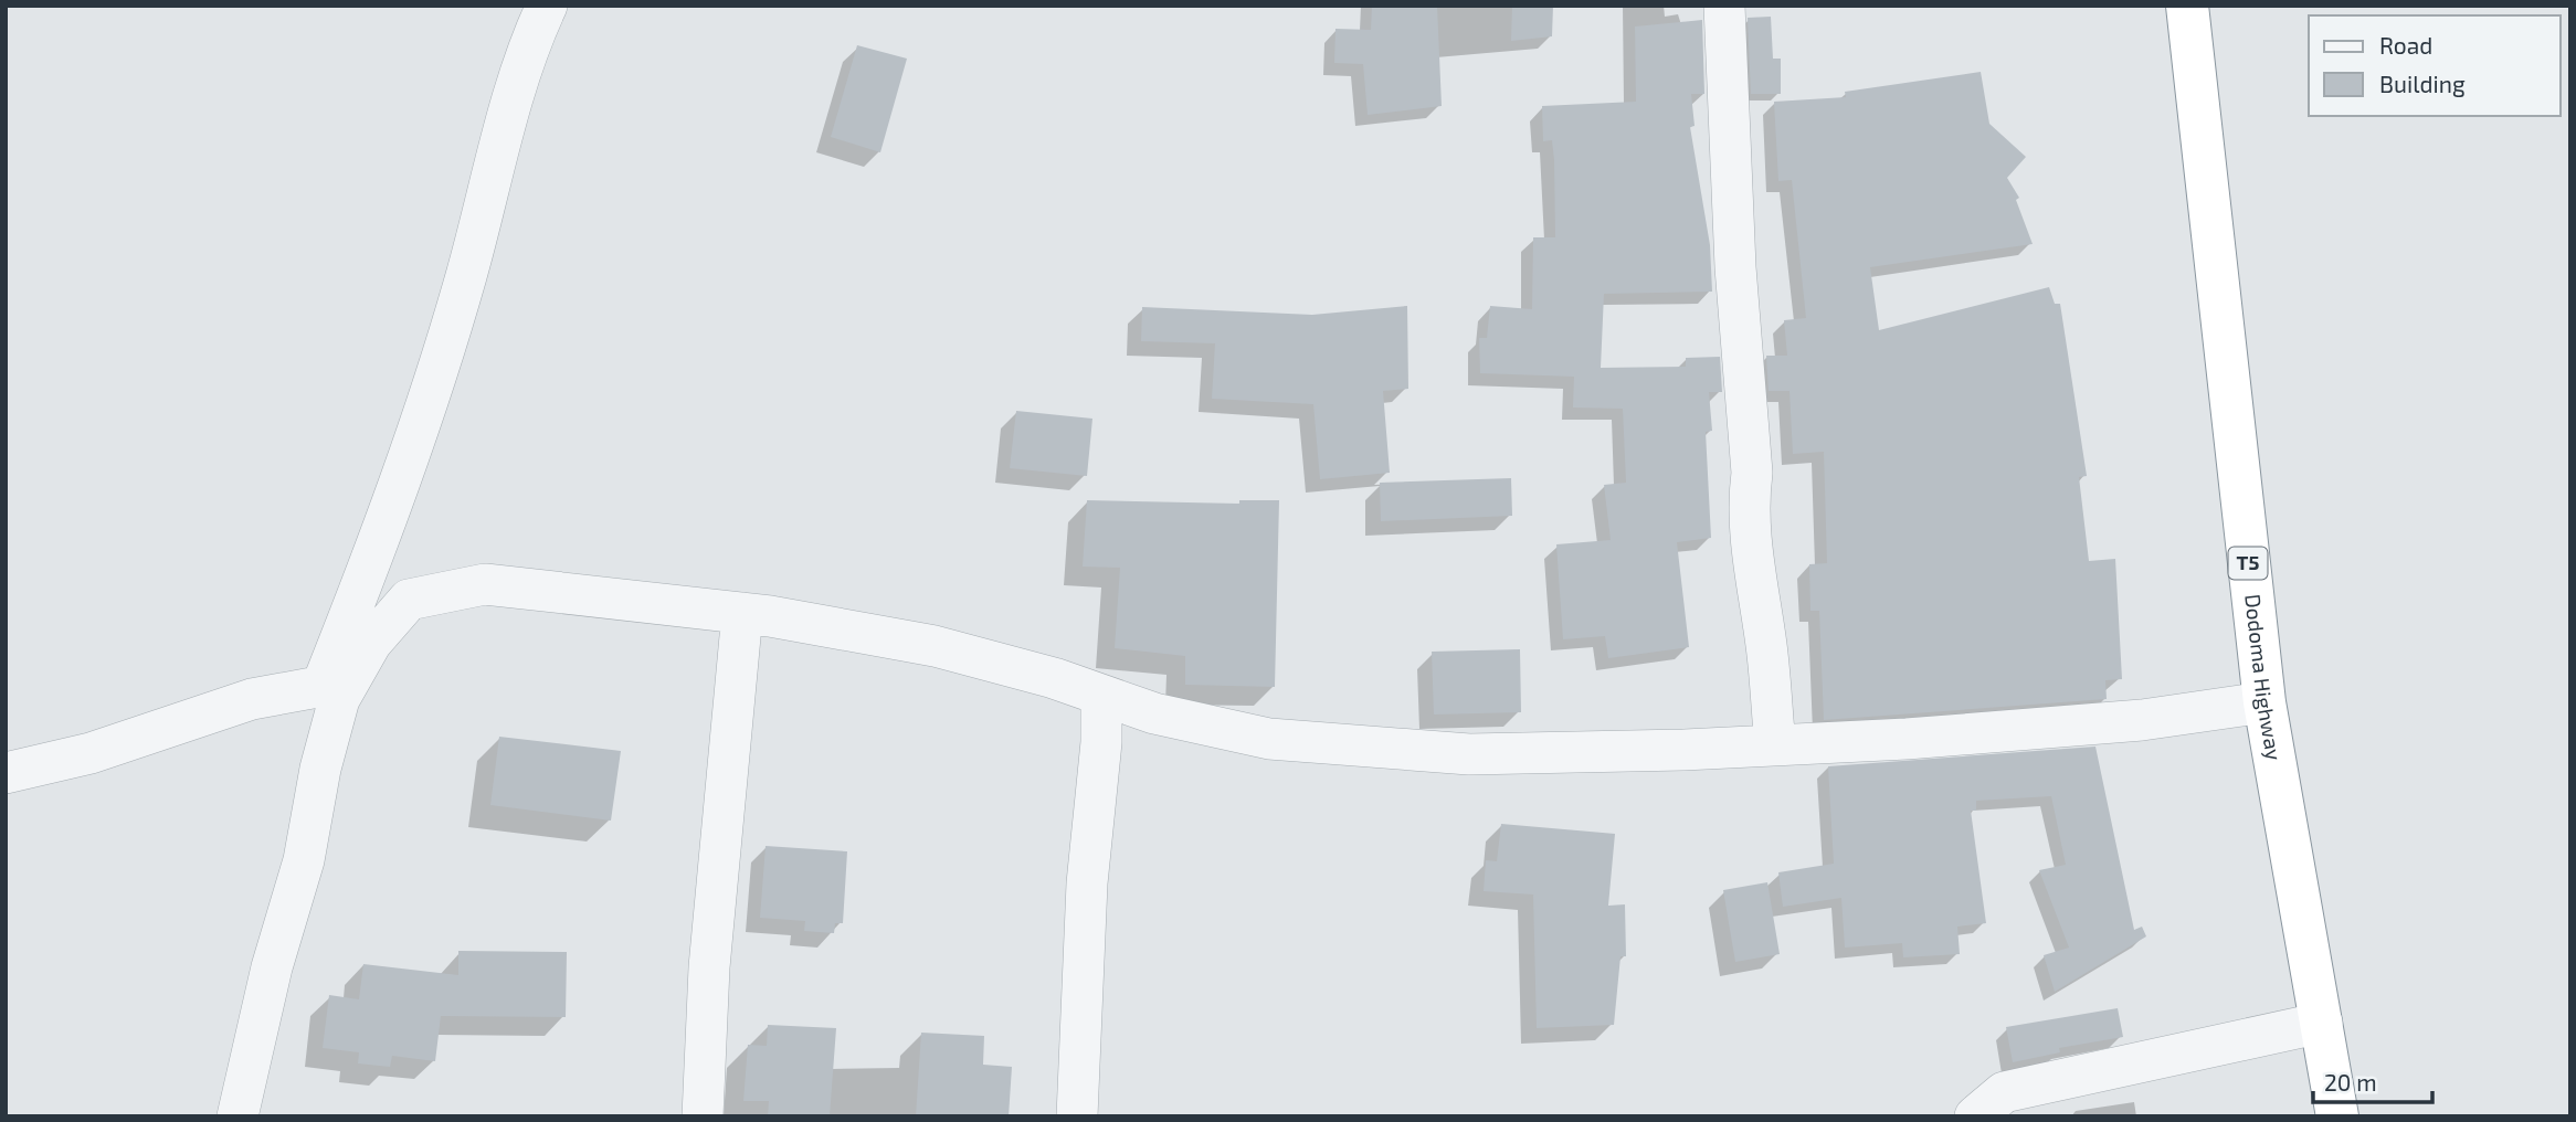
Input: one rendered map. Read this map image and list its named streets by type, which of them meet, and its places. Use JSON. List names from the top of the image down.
{
  "streets": {
    "highway": ["T5", "Dodoma Highway"]
  },
  "legend": ["Road", "Building"],
  "scale_bar": "20 m"
}
